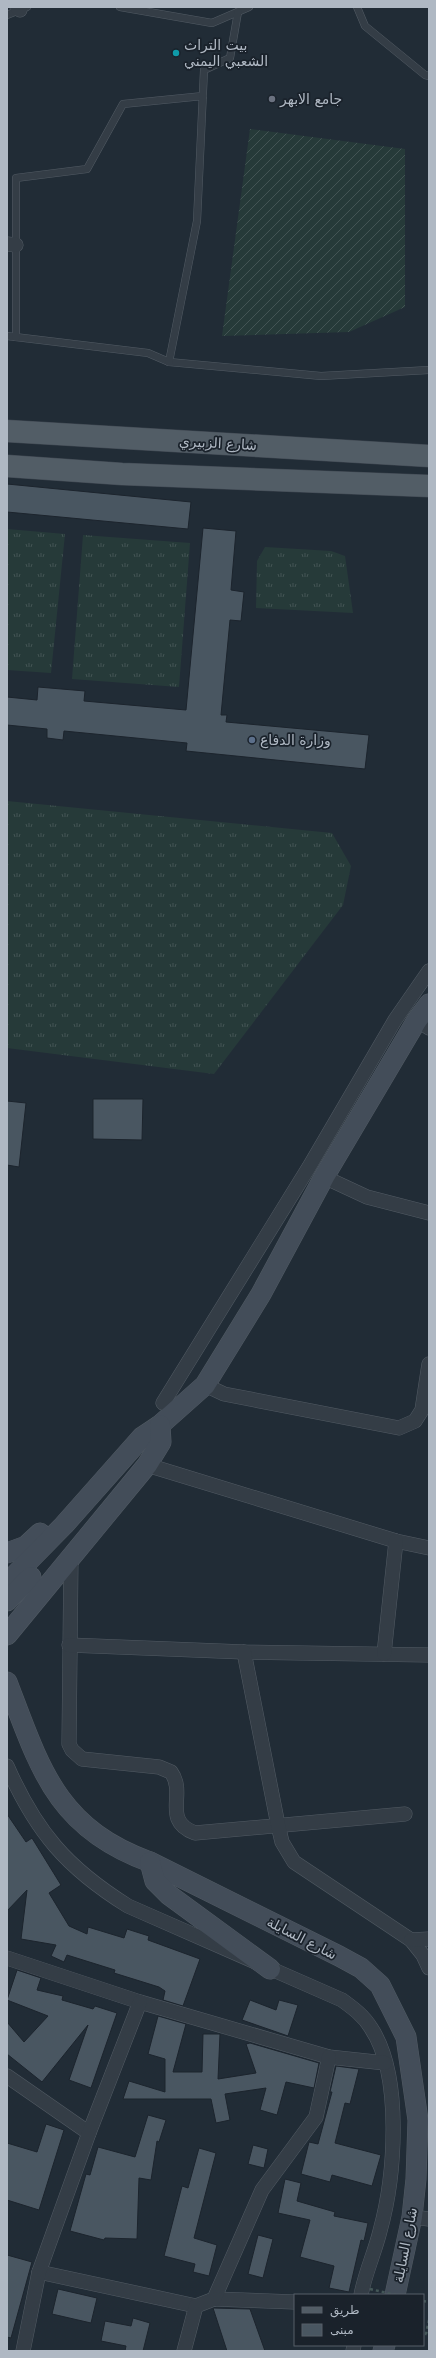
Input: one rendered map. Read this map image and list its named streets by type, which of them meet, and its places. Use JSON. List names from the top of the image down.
{
  "streets": {
    "main road": ["شارع الزبيري", "شارع السايلة"]
  },
  "places": ["بيت التراث الشعبي اليمني", "جامع الابهر", "وزارة الدفاع"],
  "legend": ["طريق", "مبنى"]
}
